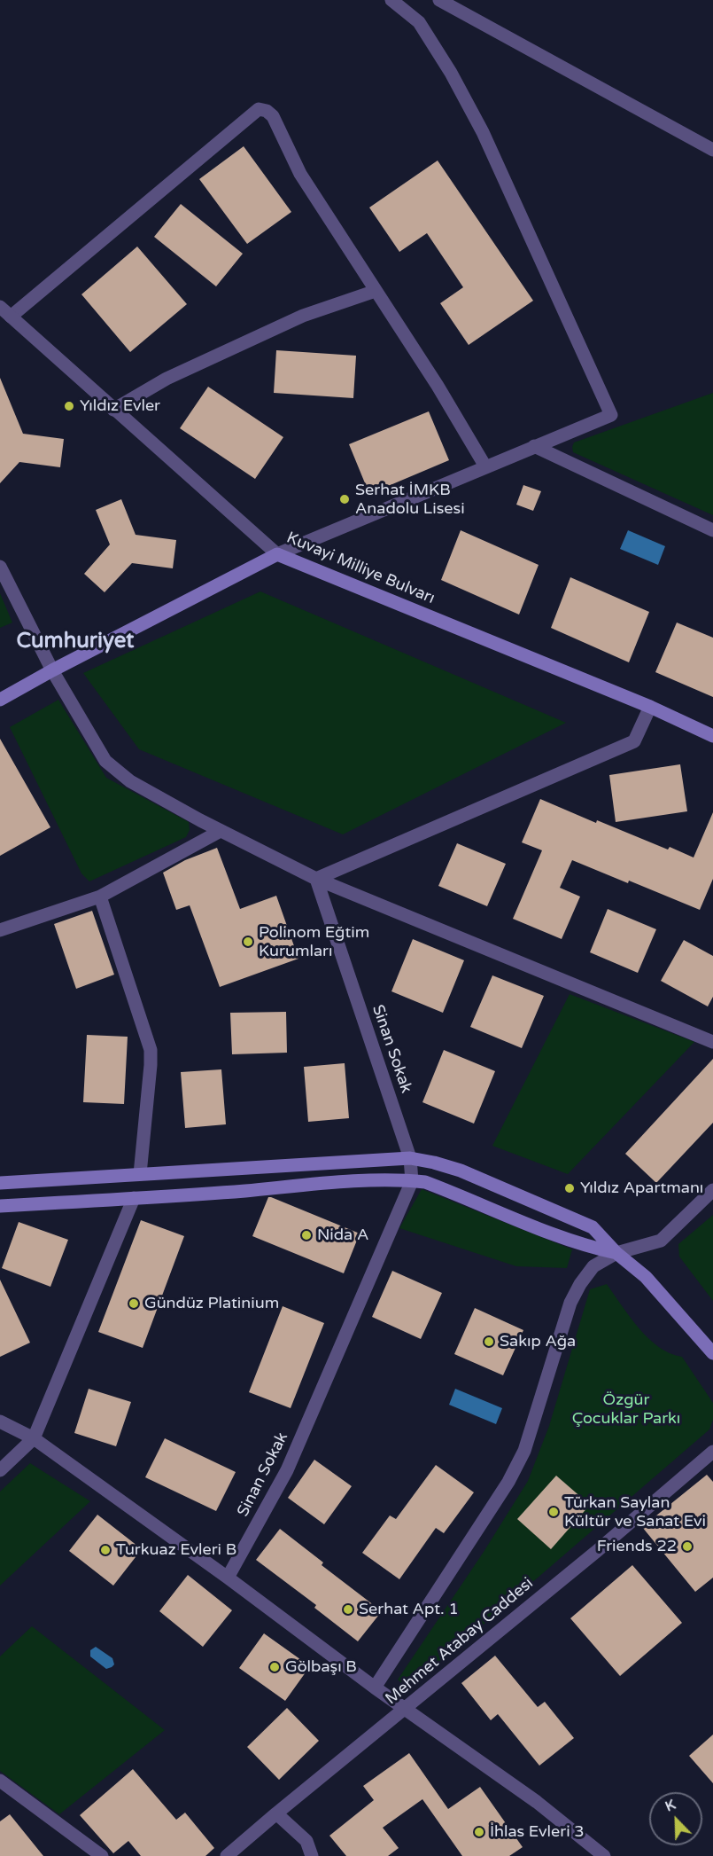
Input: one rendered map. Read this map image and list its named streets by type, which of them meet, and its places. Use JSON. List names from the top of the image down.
{
  "streets": {
    "main road": ["Kuvayi Milliye Bulvarı"],
    "street": ["Sinan Sokak", "Mehmet Atabay Caddesi"]
  },
  "districts": ["Cumhuriyet"],
  "parks": ["Özgür Çocuklar Parkı"],
  "places": [
    "Yıldız Evler",
    "Serhat İMKB Anadolu Lisesi",
    "Polinom Eğtim Kurumları",
    "Yıldız Apartmanı",
    "Nida A",
    "Gündüz Platinium",
    "Sakıp Ağa",
    "Türkan Saylan Kültür ve Sanat Evi",
    "Friends 22",
    "Turkuaz Evleri B",
    "Serhat Apt. 1",
    "Gölbaşı B",
    "İhlas Evleri 3"
  ],
  "north": "top left"
}
